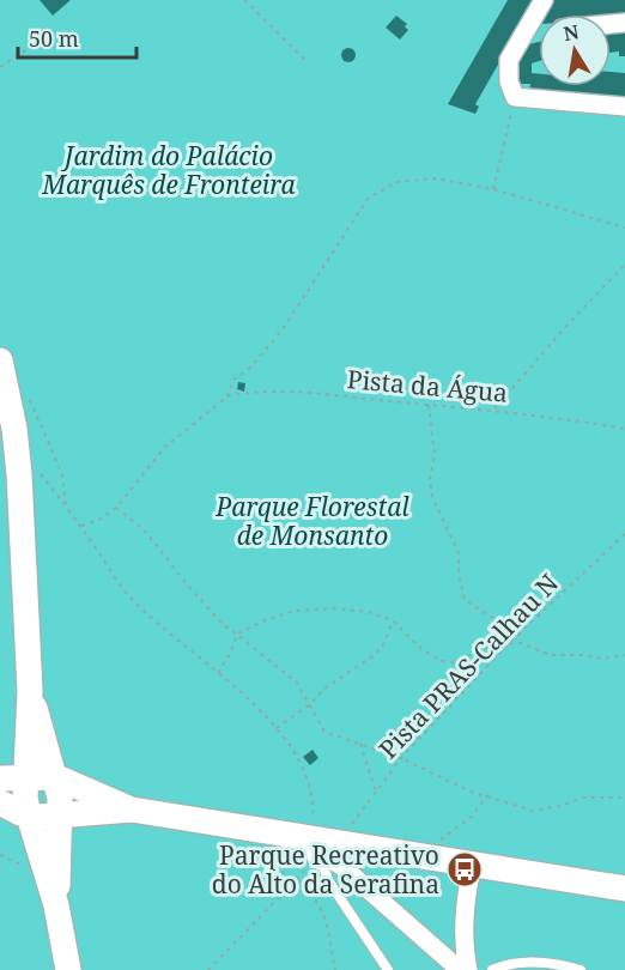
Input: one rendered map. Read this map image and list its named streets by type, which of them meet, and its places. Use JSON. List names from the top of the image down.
{
  "streets": {
    "path": ["Pista da Água", "Pista PRAS-Calhau N"]
  },
  "parks": ["Jardim do Palácio Marquês de Fronteira", "Parque Florestal de Monsanto"],
  "places": {
    "bus stop": ["Parque Recreativo do Alto da Serafina"]
  },
  "scale_bar": "50 m",
  "north": "top"
}
